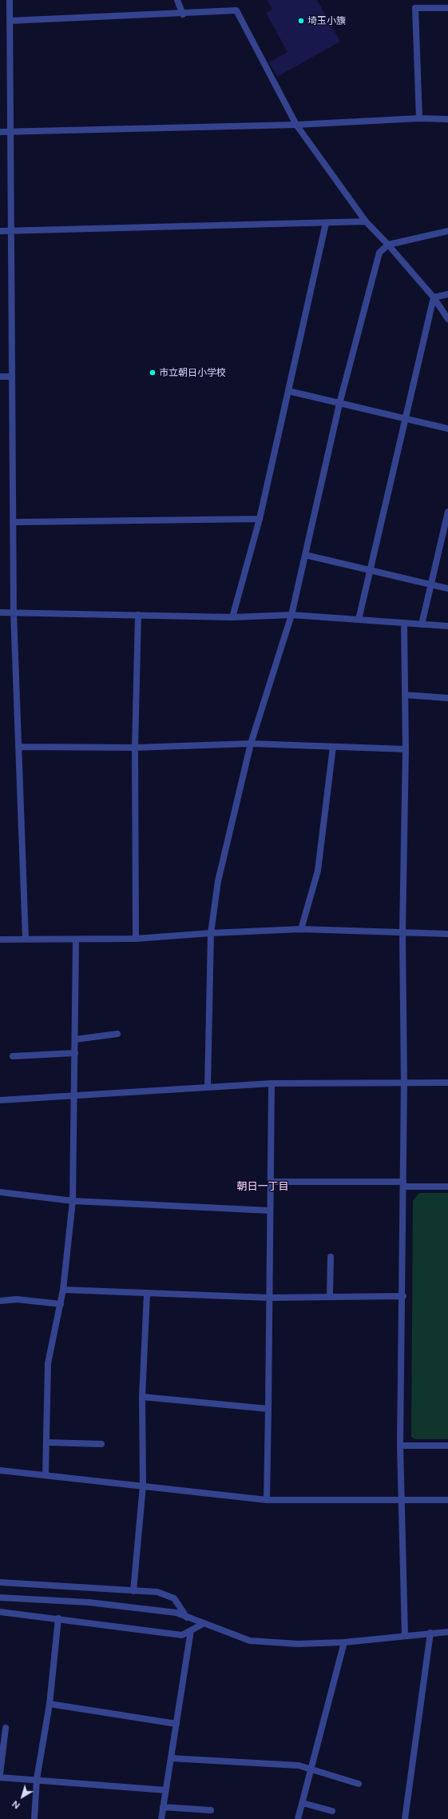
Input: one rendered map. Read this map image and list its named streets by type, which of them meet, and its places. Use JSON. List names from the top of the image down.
{
  "districts": ["朝日一丁目"],
  "places": ["埼玉小籏", "市立朝日小学校"],
  "north": "bottom left"
}
